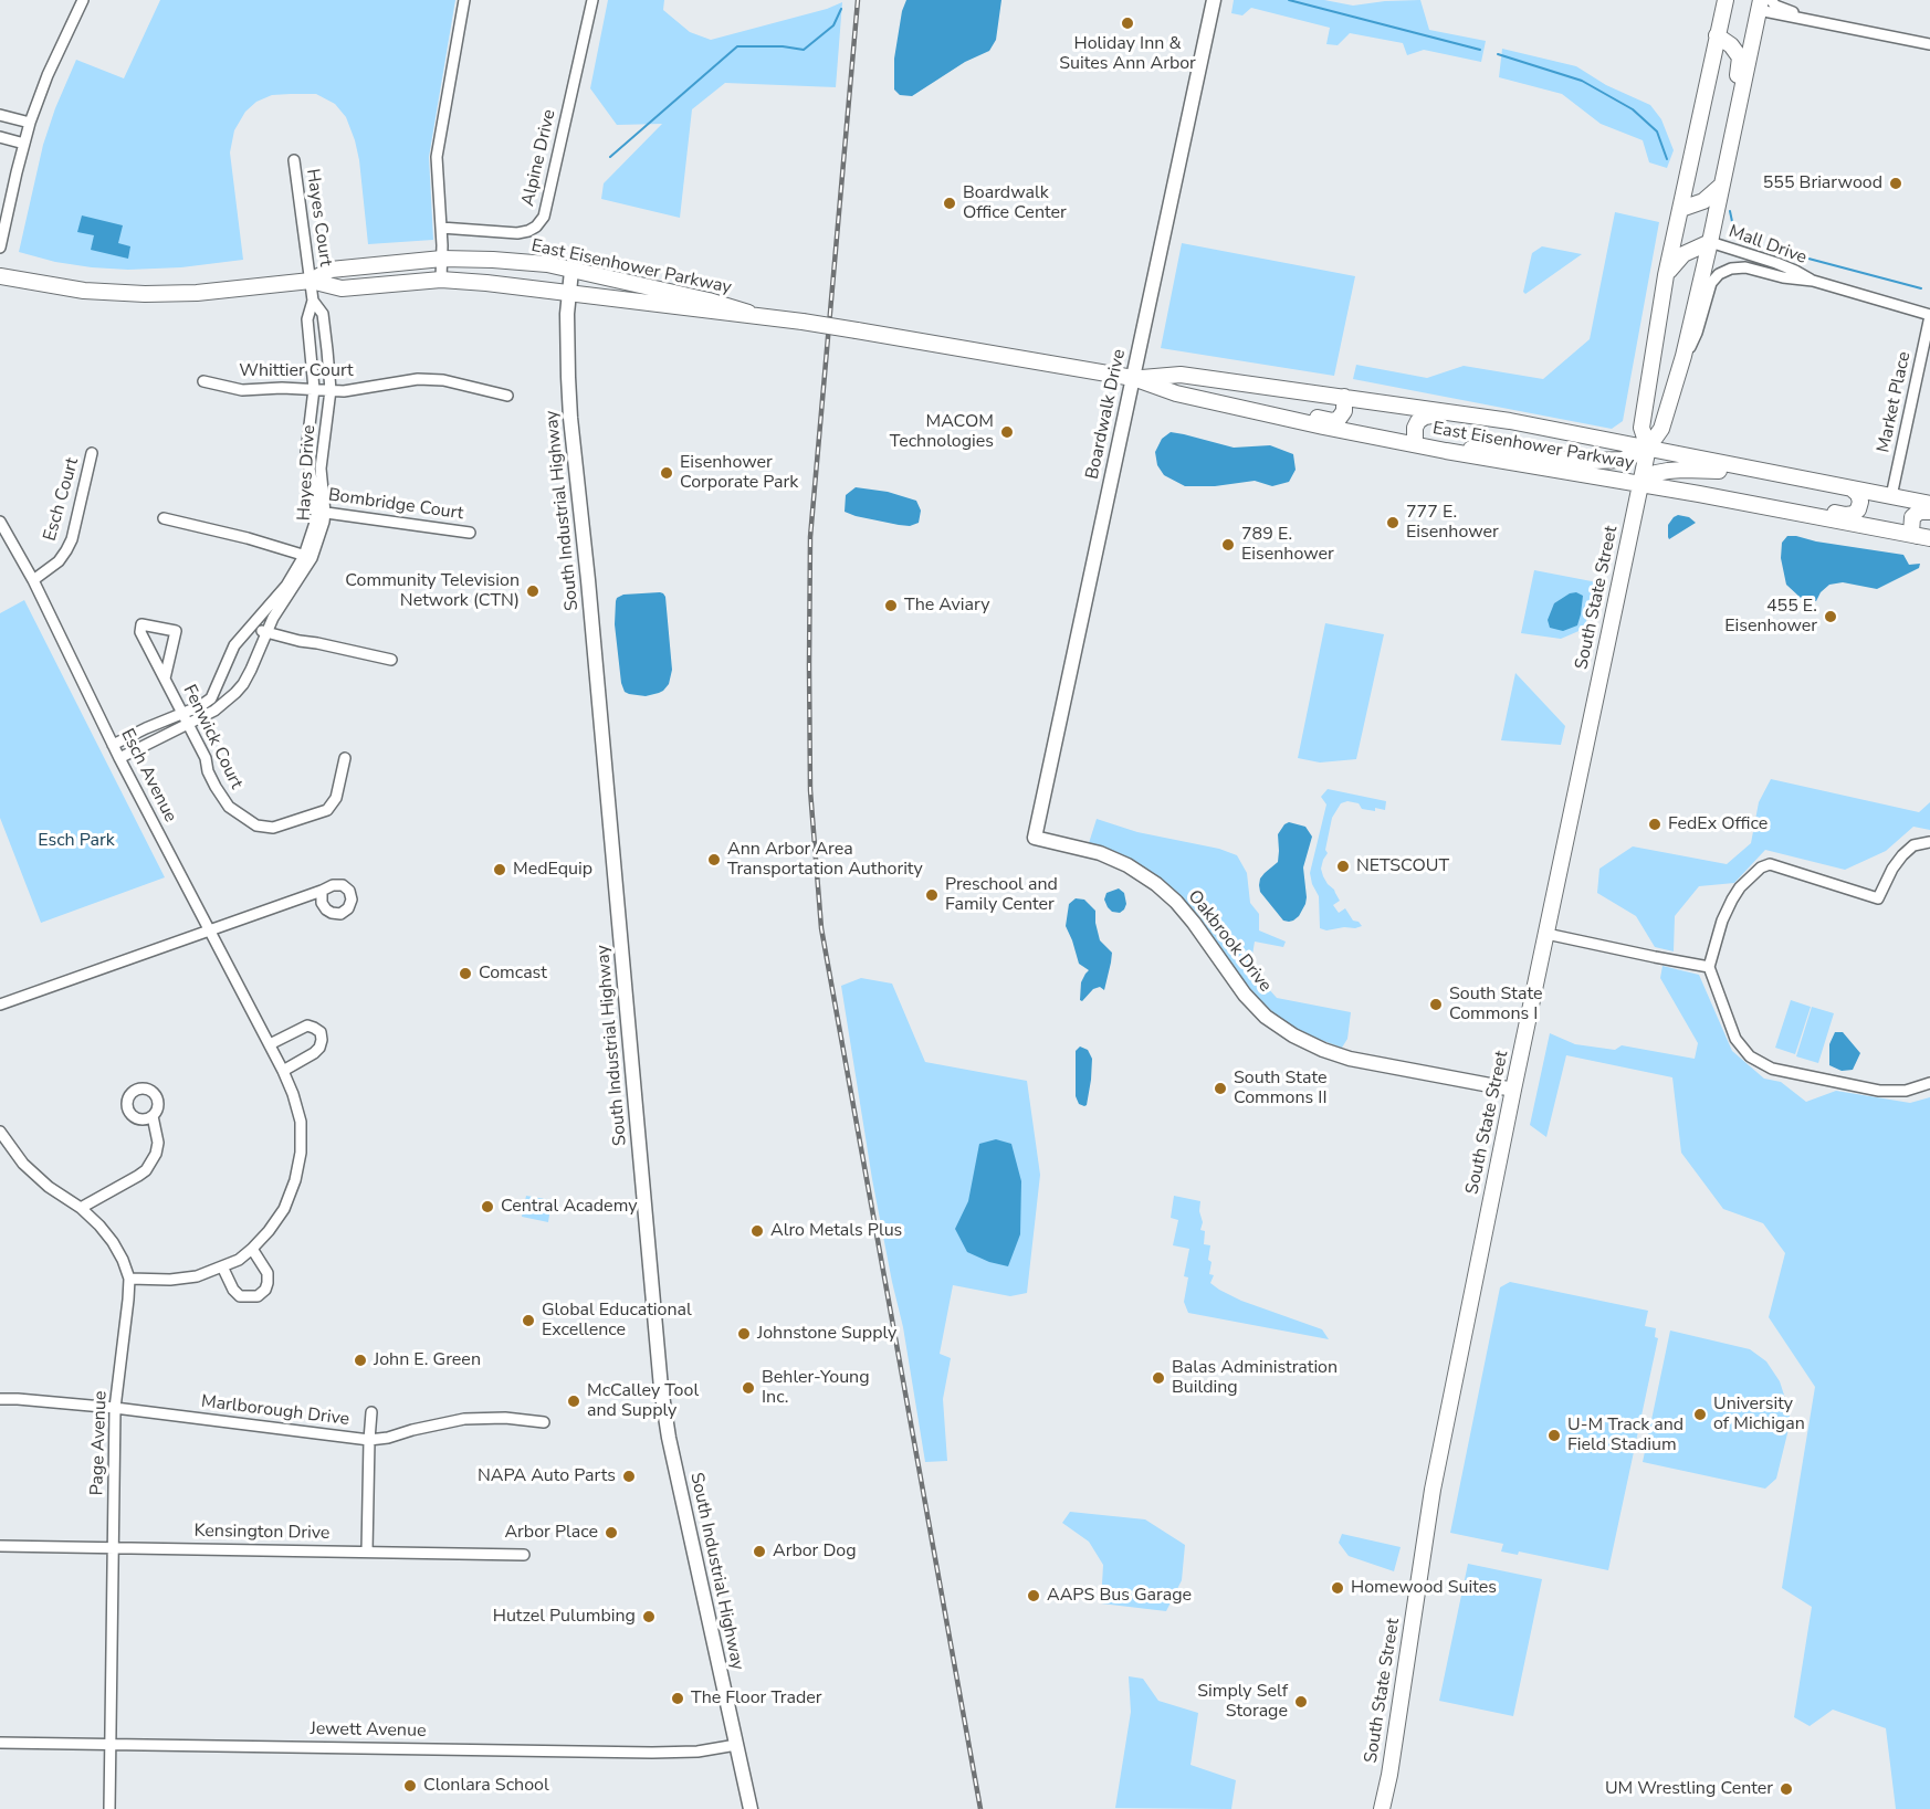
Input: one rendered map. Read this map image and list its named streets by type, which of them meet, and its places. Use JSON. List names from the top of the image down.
{
  "streets": {
    "main road": ["East Eisenhower Parkway", "South State Street"],
    "street": [
      "Alpine Drive",
      "Hayes Court",
      "Mall Drive",
      "Whittier Court",
      "Market Place",
      "Boardwalk Drive",
      "Hayes Drive",
      "Esch Court",
      "Bombridge Court",
      "South Industrial Highway",
      "Fenwick Court",
      "Esch Avenue",
      "Oakbrook Drive",
      "Marlborough Drive",
      "Page Avenue",
      "Kensington Drive",
      "Jewett Avenue"
    ]
  },
  "crossings": [
    ["Hayes Court", "East Eisenhower Parkway"],
    ["Hayes Court", "Hayes Drive"],
    ["Mall Drive", "Market Place"],
    ["Mall Drive", "South State Street"],
    ["East Eisenhower Parkway", "Market Place"],
    ["East Eisenhower Parkway", "Boardwalk Drive"],
    ["East Eisenhower Parkway", "Hayes Drive"],
    ["East Eisenhower Parkway", "South Industrial Highway"],
    ["East Eisenhower Parkway", "South State Street"],
    ["Whittier Court", "Hayes Drive"],
    ["Boardwalk Drive", "Oakbrook Drive"],
    ["Hayes Drive", "Bombridge Court"],
    ["Hayes Drive", "Fenwick Court"],
    ["Hayes Drive", "Esch Avenue"],
    ["Esch Court", "Esch Avenue"],
    ["South Industrial Highway", "Jewett Avenue"],
    ["South State Street", "Oakbrook Drive"],
    ["Esch Avenue", "Page Avenue"],
    ["Marlborough Drive", "Page Avenue"],
    ["Page Avenue", "Kensington Drive"],
    ["Page Avenue", "Jewett Avenue"]
  ],
  "parks": ["Esch Park"],
  "places": [
    "Holiday Inn & Suites Ann Arbor",
    "555 Briarwood",
    "Boardwalk Office Center",
    "MACOM Technologies",
    "Eisenhower Corporate Park",
    "777 E. Eisenhower",
    "789 E. Eisenhower",
    "Community Television Network (CTN)",
    "The Aviary",
    "455 E. Eisenhower",
    "FedEx Office",
    "Ann Arbor Area Transportation Authority",
    "NETSCOUT",
    "MedEquip",
    "Preschool and Family Center",
    "Comcast",
    "South State Commons I",
    "South State Commons II",
    "Central Academy",
    "Alro Metals Plus",
    "Global Educational Excellence",
    "Johnstone Supply",
    "John E. Green",
    "Balas Administration Building",
    "Behler-Young Inc.",
    "McCalley Tool and Supply",
    "University of Michigan",
    "U-M Track and Field Stadium",
    "NAPA Auto Parts",
    "Arbor Place",
    "Arbor Dog",
    "Homewood Suites",
    "AAPS Bus Garage",
    "Hutzel Pulumbing",
    "The Floor Trader",
    "Simply Self Storage",
    "Clonlara School",
    "UM Wrestling Center"
  ]
}
